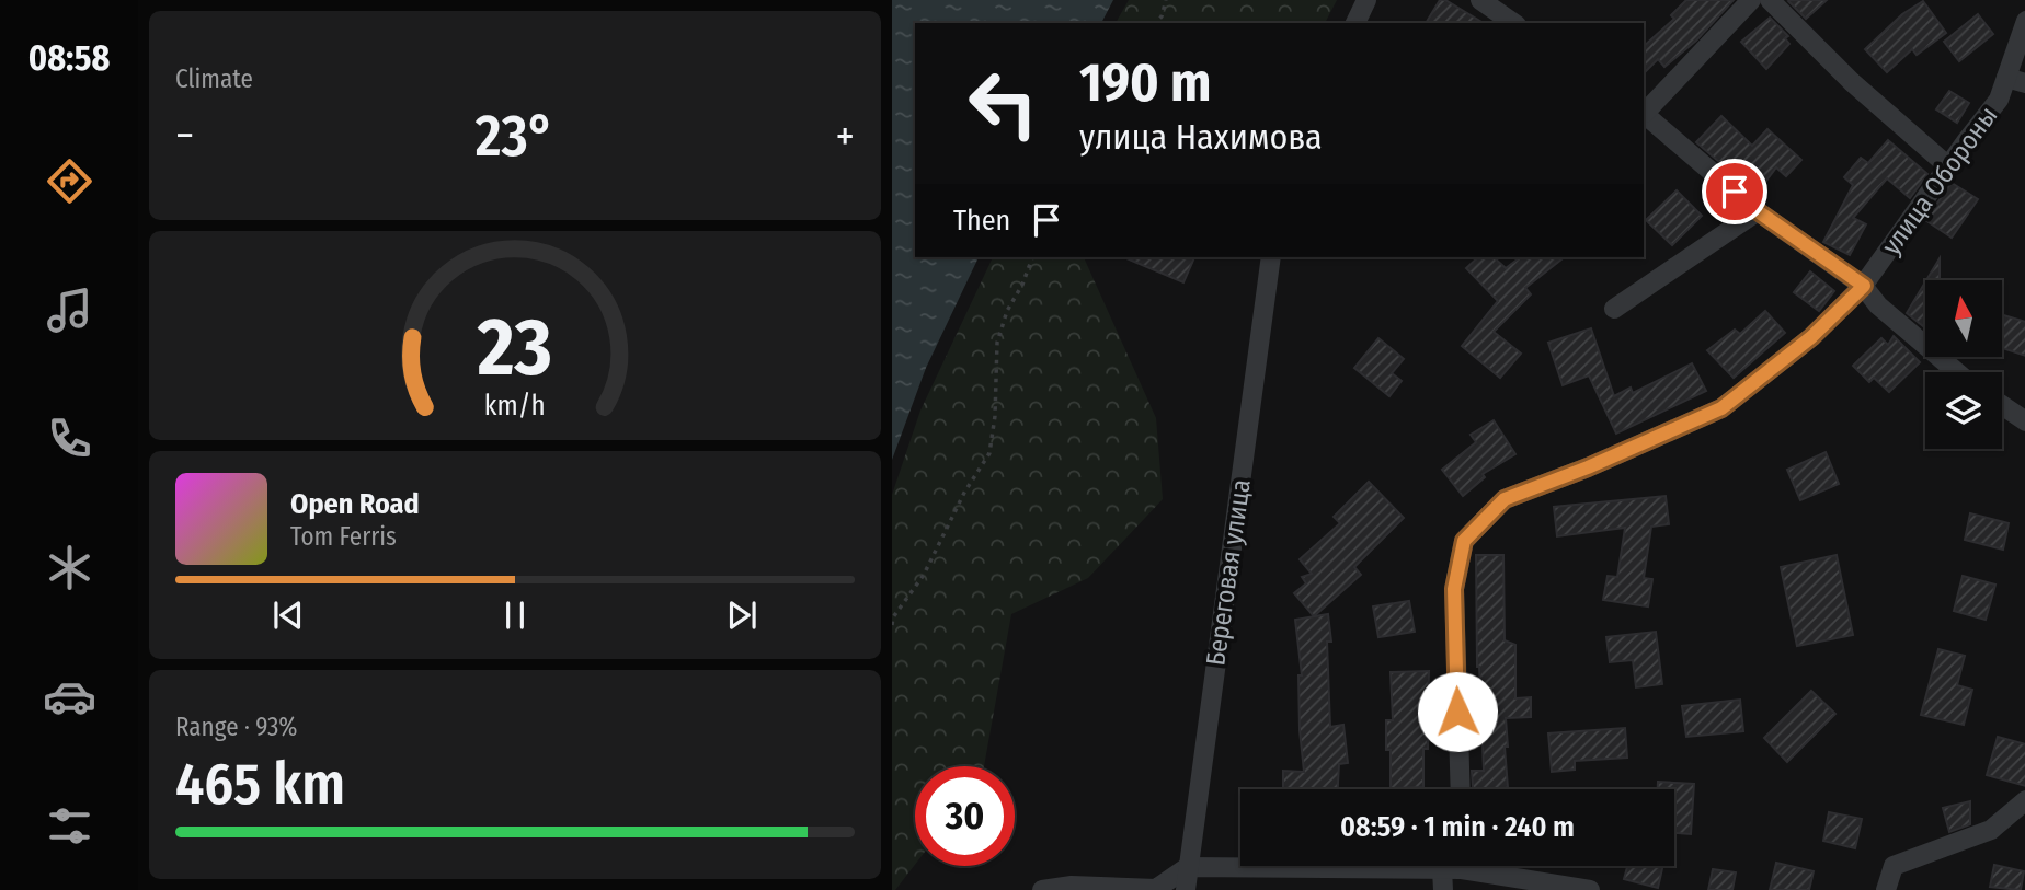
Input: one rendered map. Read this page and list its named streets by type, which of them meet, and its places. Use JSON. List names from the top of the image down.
{
  "streets": {
    "street": ["улица Обороны", "Береговая улица"]
  },
  "north": "top",
  "page": {
    "tabs": "08:58",
    "tile": [
      "Climate",
      ["Range · 93%", "465 km"]
    ],
    "turn": ["190 m", "улица Нахимова"],
    "heat": ["−", "23°", "+"],
    "then": "Then",
    "song": ["Open Road", "Tom Ferris"],
    "limit": "30",
    "trip": "08:59 · 1 min · 240 m",
    "gauge": ["23", "km/h"]
  }
}
